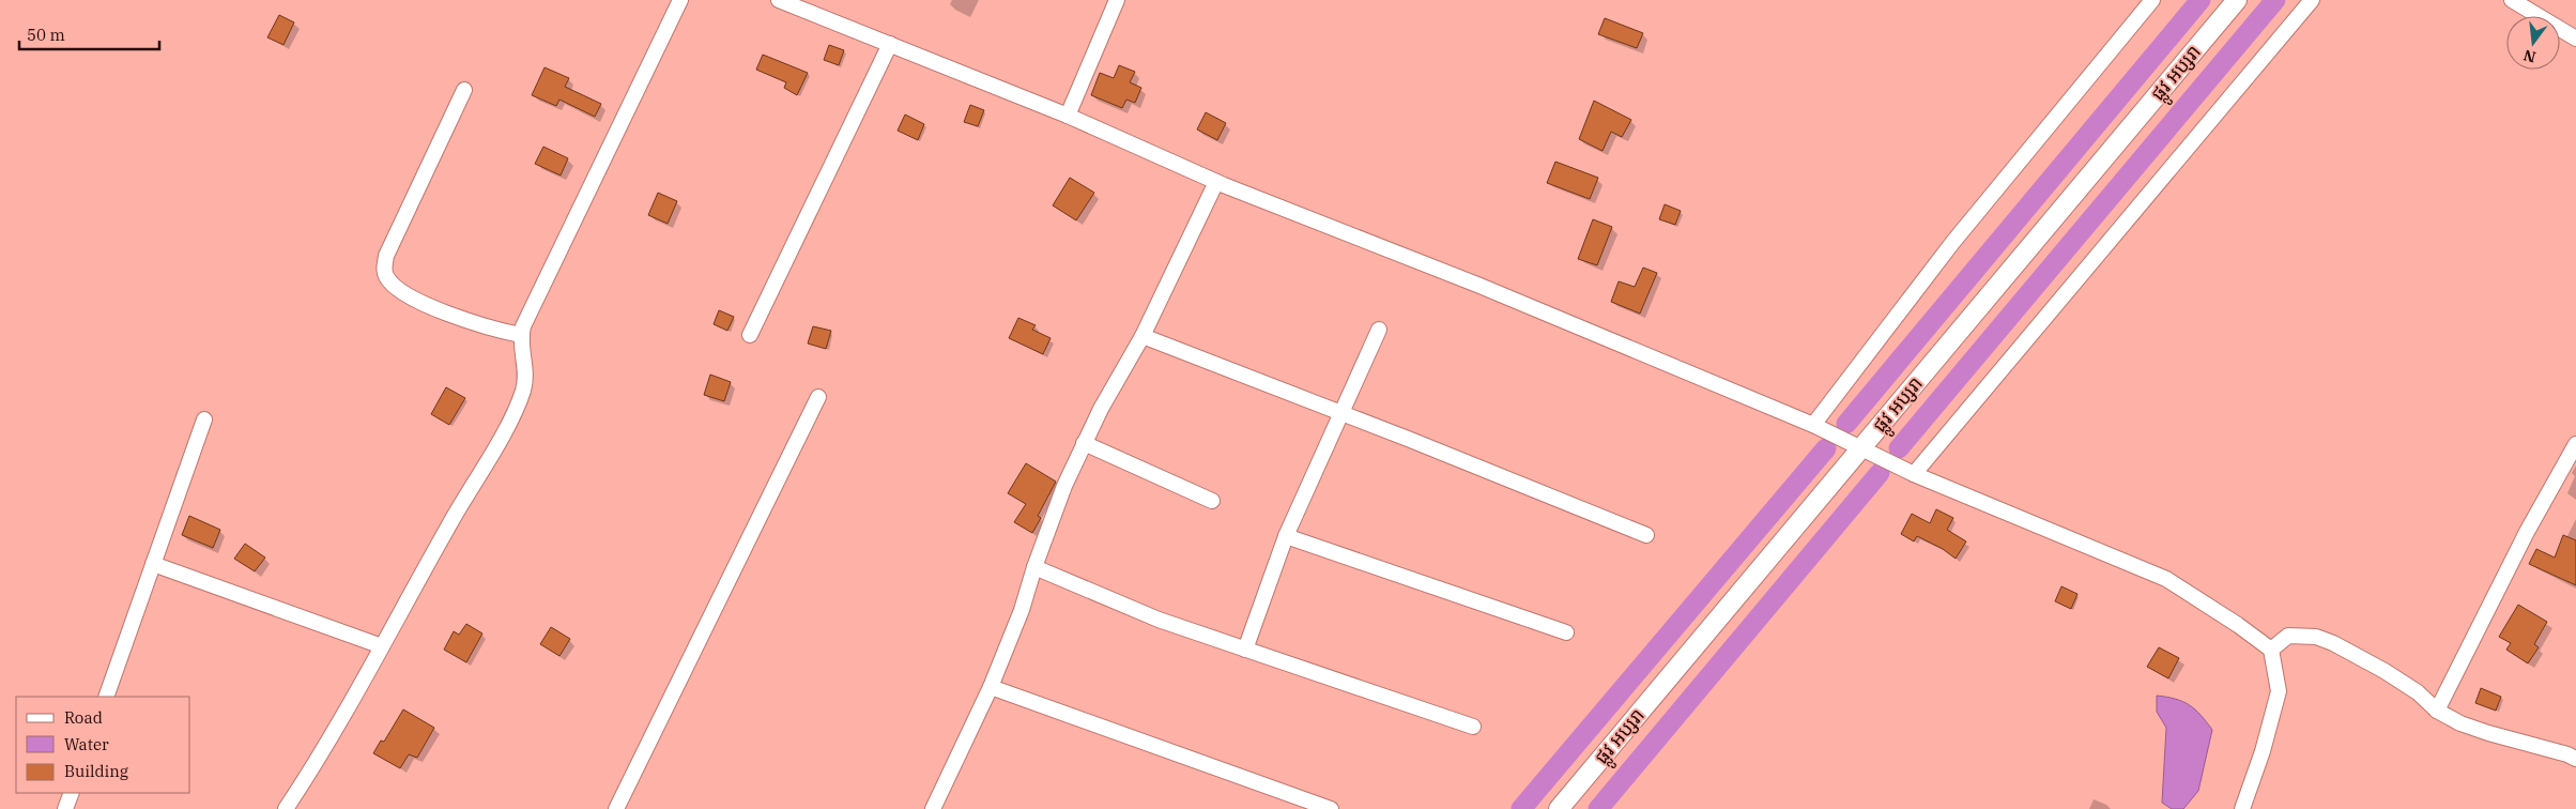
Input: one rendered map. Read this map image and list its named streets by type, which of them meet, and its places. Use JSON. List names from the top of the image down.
{
  "streets": {
    "street": ["ផ្លូវ អប្សរា"]
  },
  "legend": ["Road", "Water", "Building"],
  "scale_bar": "50 m",
  "north": "bottom"
}
